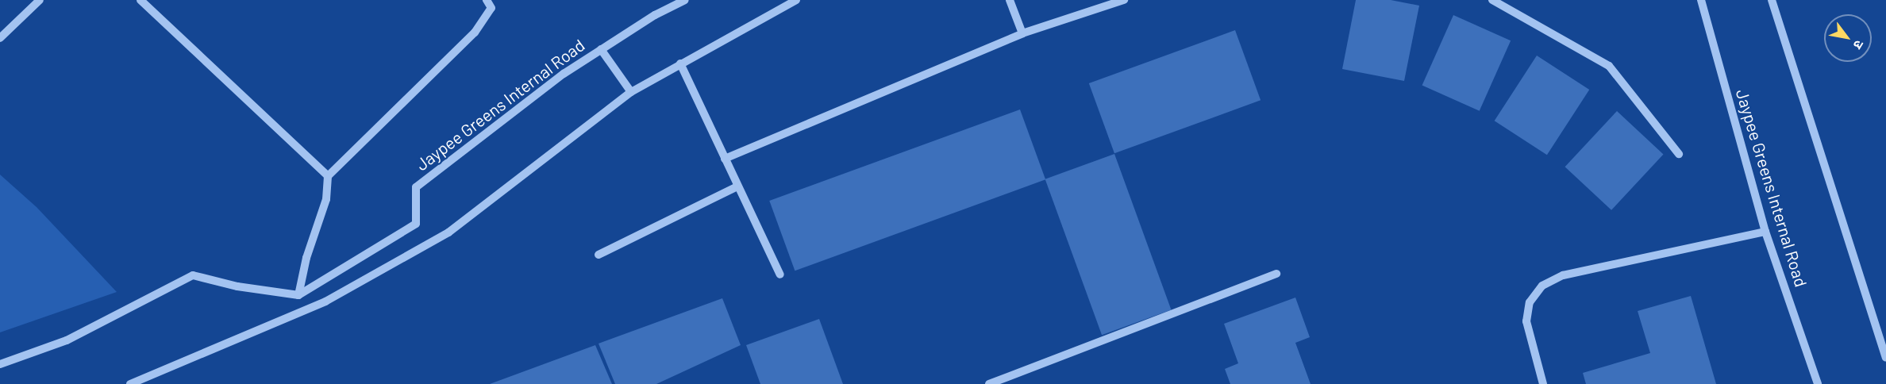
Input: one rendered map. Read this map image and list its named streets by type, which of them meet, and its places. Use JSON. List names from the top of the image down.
{
  "streets": {
    "street": ["Jaypee Greens Internal Road"]
  },
  "north": "bottom right"
}
